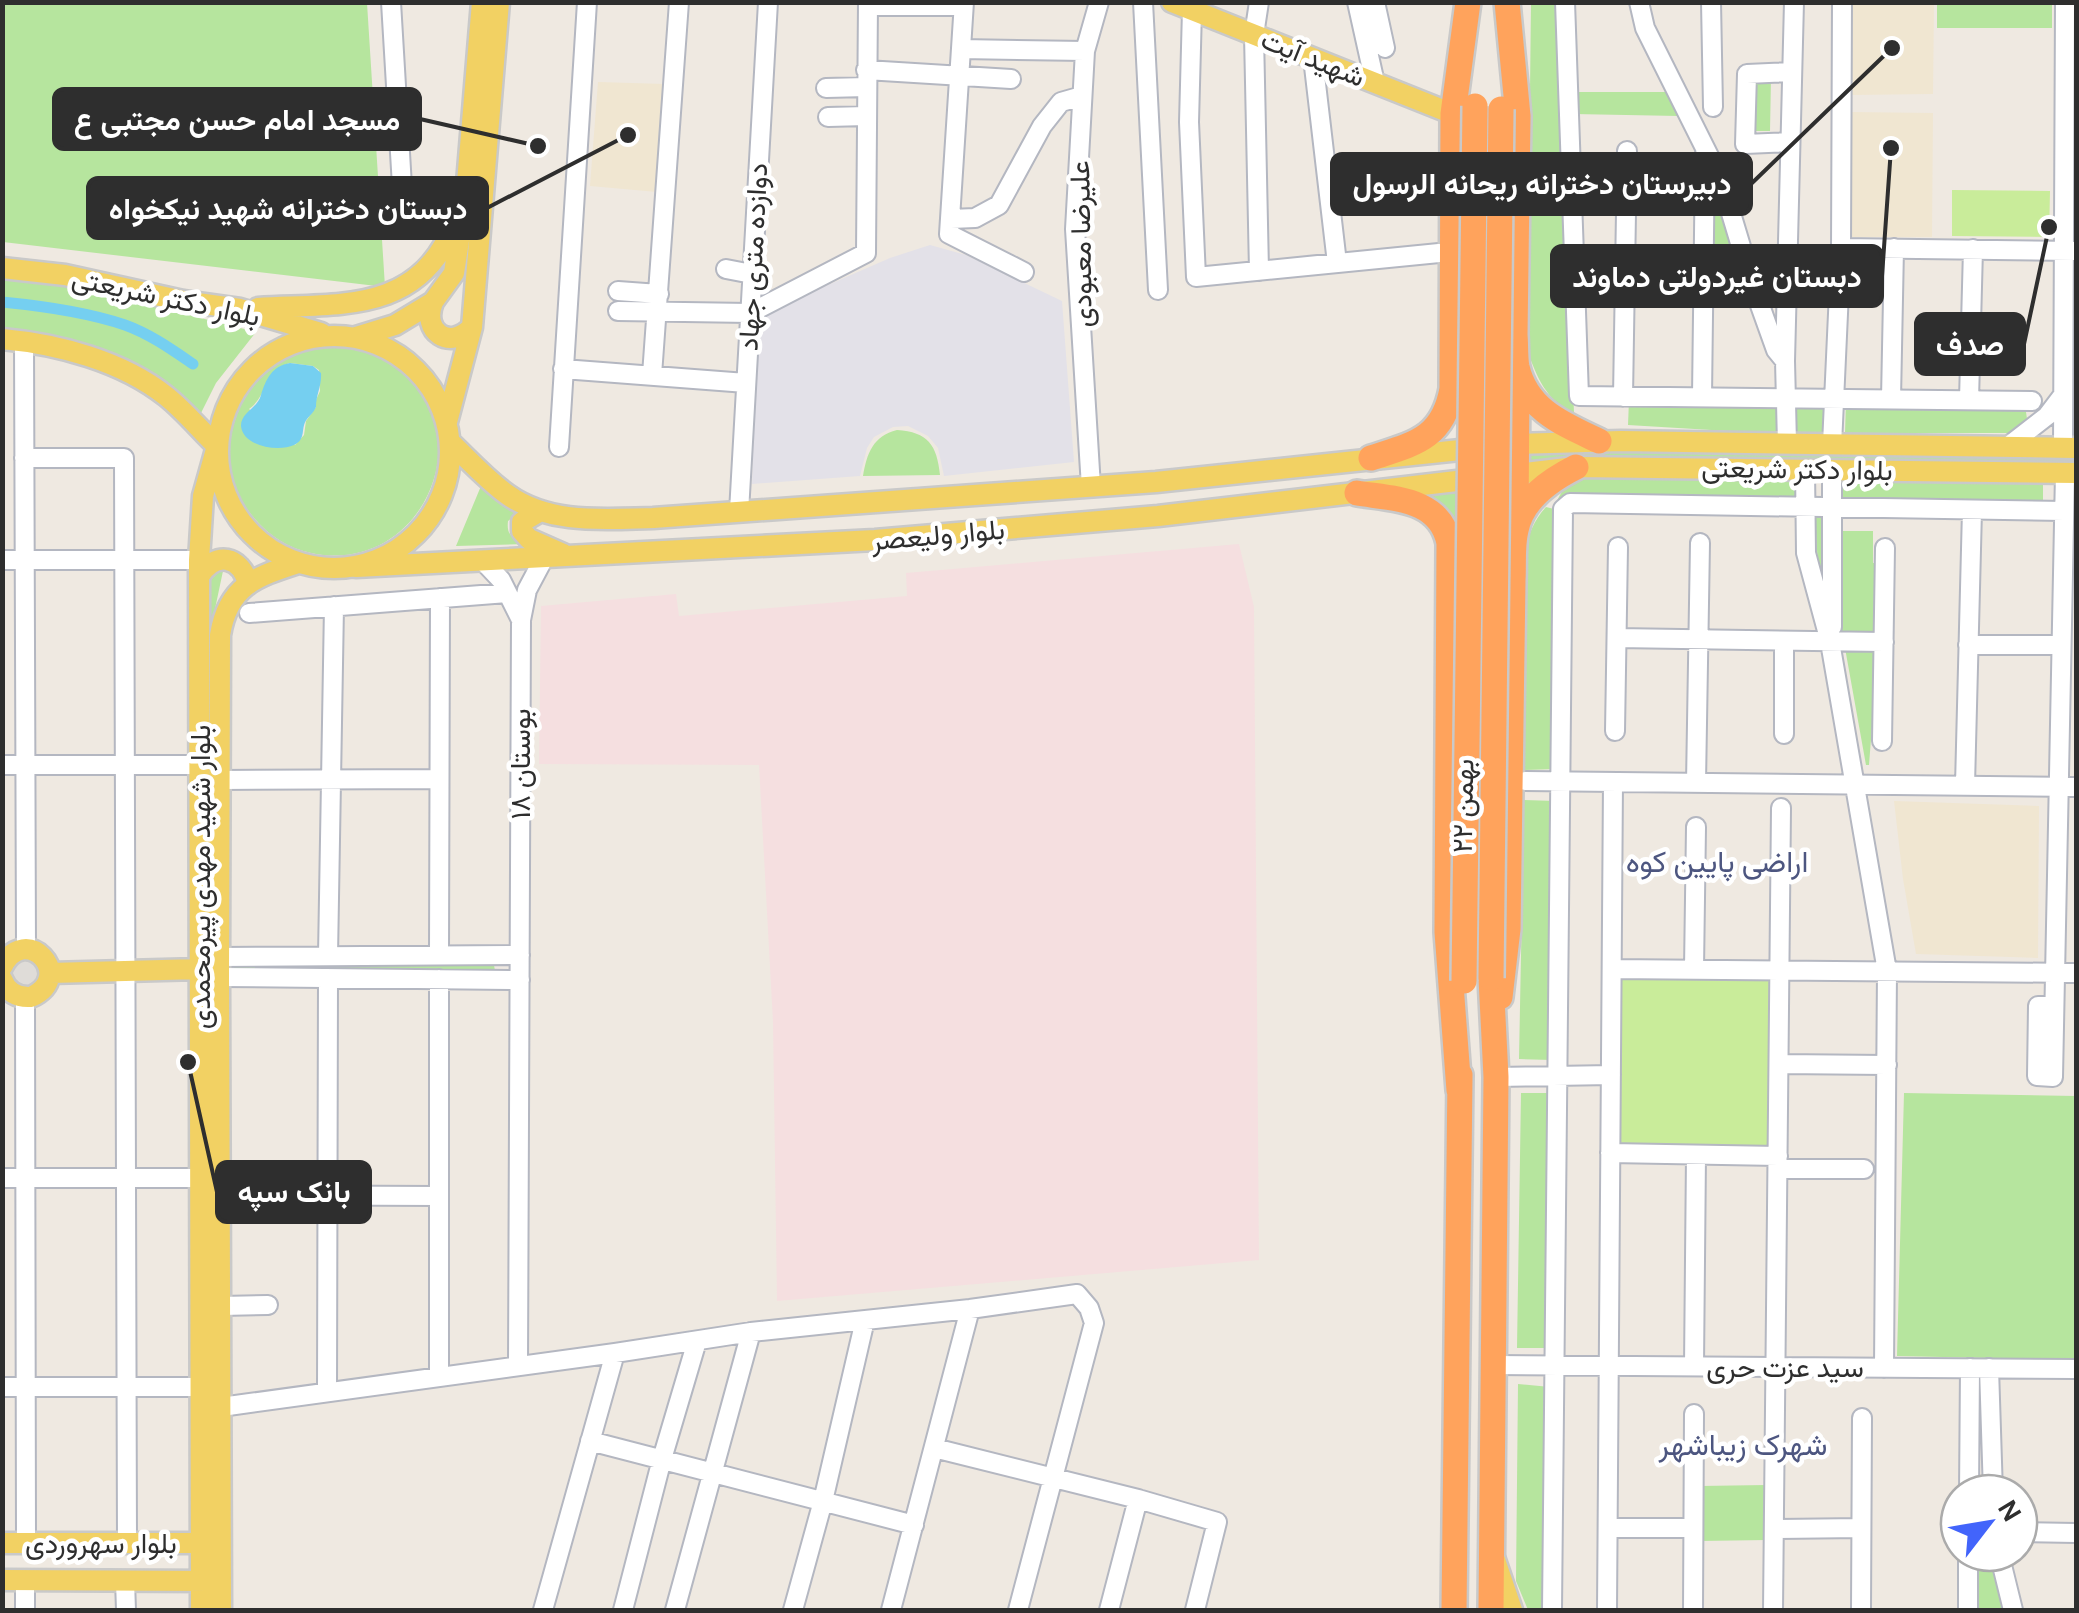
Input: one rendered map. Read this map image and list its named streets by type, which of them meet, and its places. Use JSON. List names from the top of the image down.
{
  "streets": {
    "highway": ["۲۲ بهمن"],
    "main road": [
      "شهید آیت",
      "بلوار دکتر شریعتی",
      "بلوار ولیعصر",
      "بلوار شهید مهدی پیرمحمدی",
      "بلوار سهروردی"
    ],
    "street": [
      "علیرضا معبودی",
      "دوازده متری جهاد",
      "بوستان ۱۸",
      "سید عزت حری"
    ]
  },
  "crossings": [
    ["شهید آیت", "۲۲ بهمن"],
    ["علیرضا معبودی", "بلوار ولیعصر"],
    ["دوازده متری جهاد", "بلوار ولیعصر"],
    ["بلوار دکتر شریعتی", "بلوار ولیعصر"],
    ["بلوار دکتر شریعتی", "بلوار شهید مهدی پیرمحمدی"],
    ["بلوار ولیعصر", "بوستان ۱۸"],
    ["بلوار ولیعصر", "بلوار شهید مهدی پیرمحمدی"],
    ["۲۲ بهمن", "سید عزت حری"],
    ["بلوار شهید مهدی پیرمحمدی", "بلوار سهروردی"]
  ],
  "districts": ["اراضی پایین کوه", "شهرک زیباشهر"],
  "places": [
    "دبیرستان دخترانه ریحانه الرسول",
    "دبستان دخترانه شهید نیکخواه",
    "مسجد امام حسن مجتبی ع",
    "دبستان غیردولتی دماوند",
    "صدف",
    "بانک سپه"
  ],
  "north": "top right"
}
